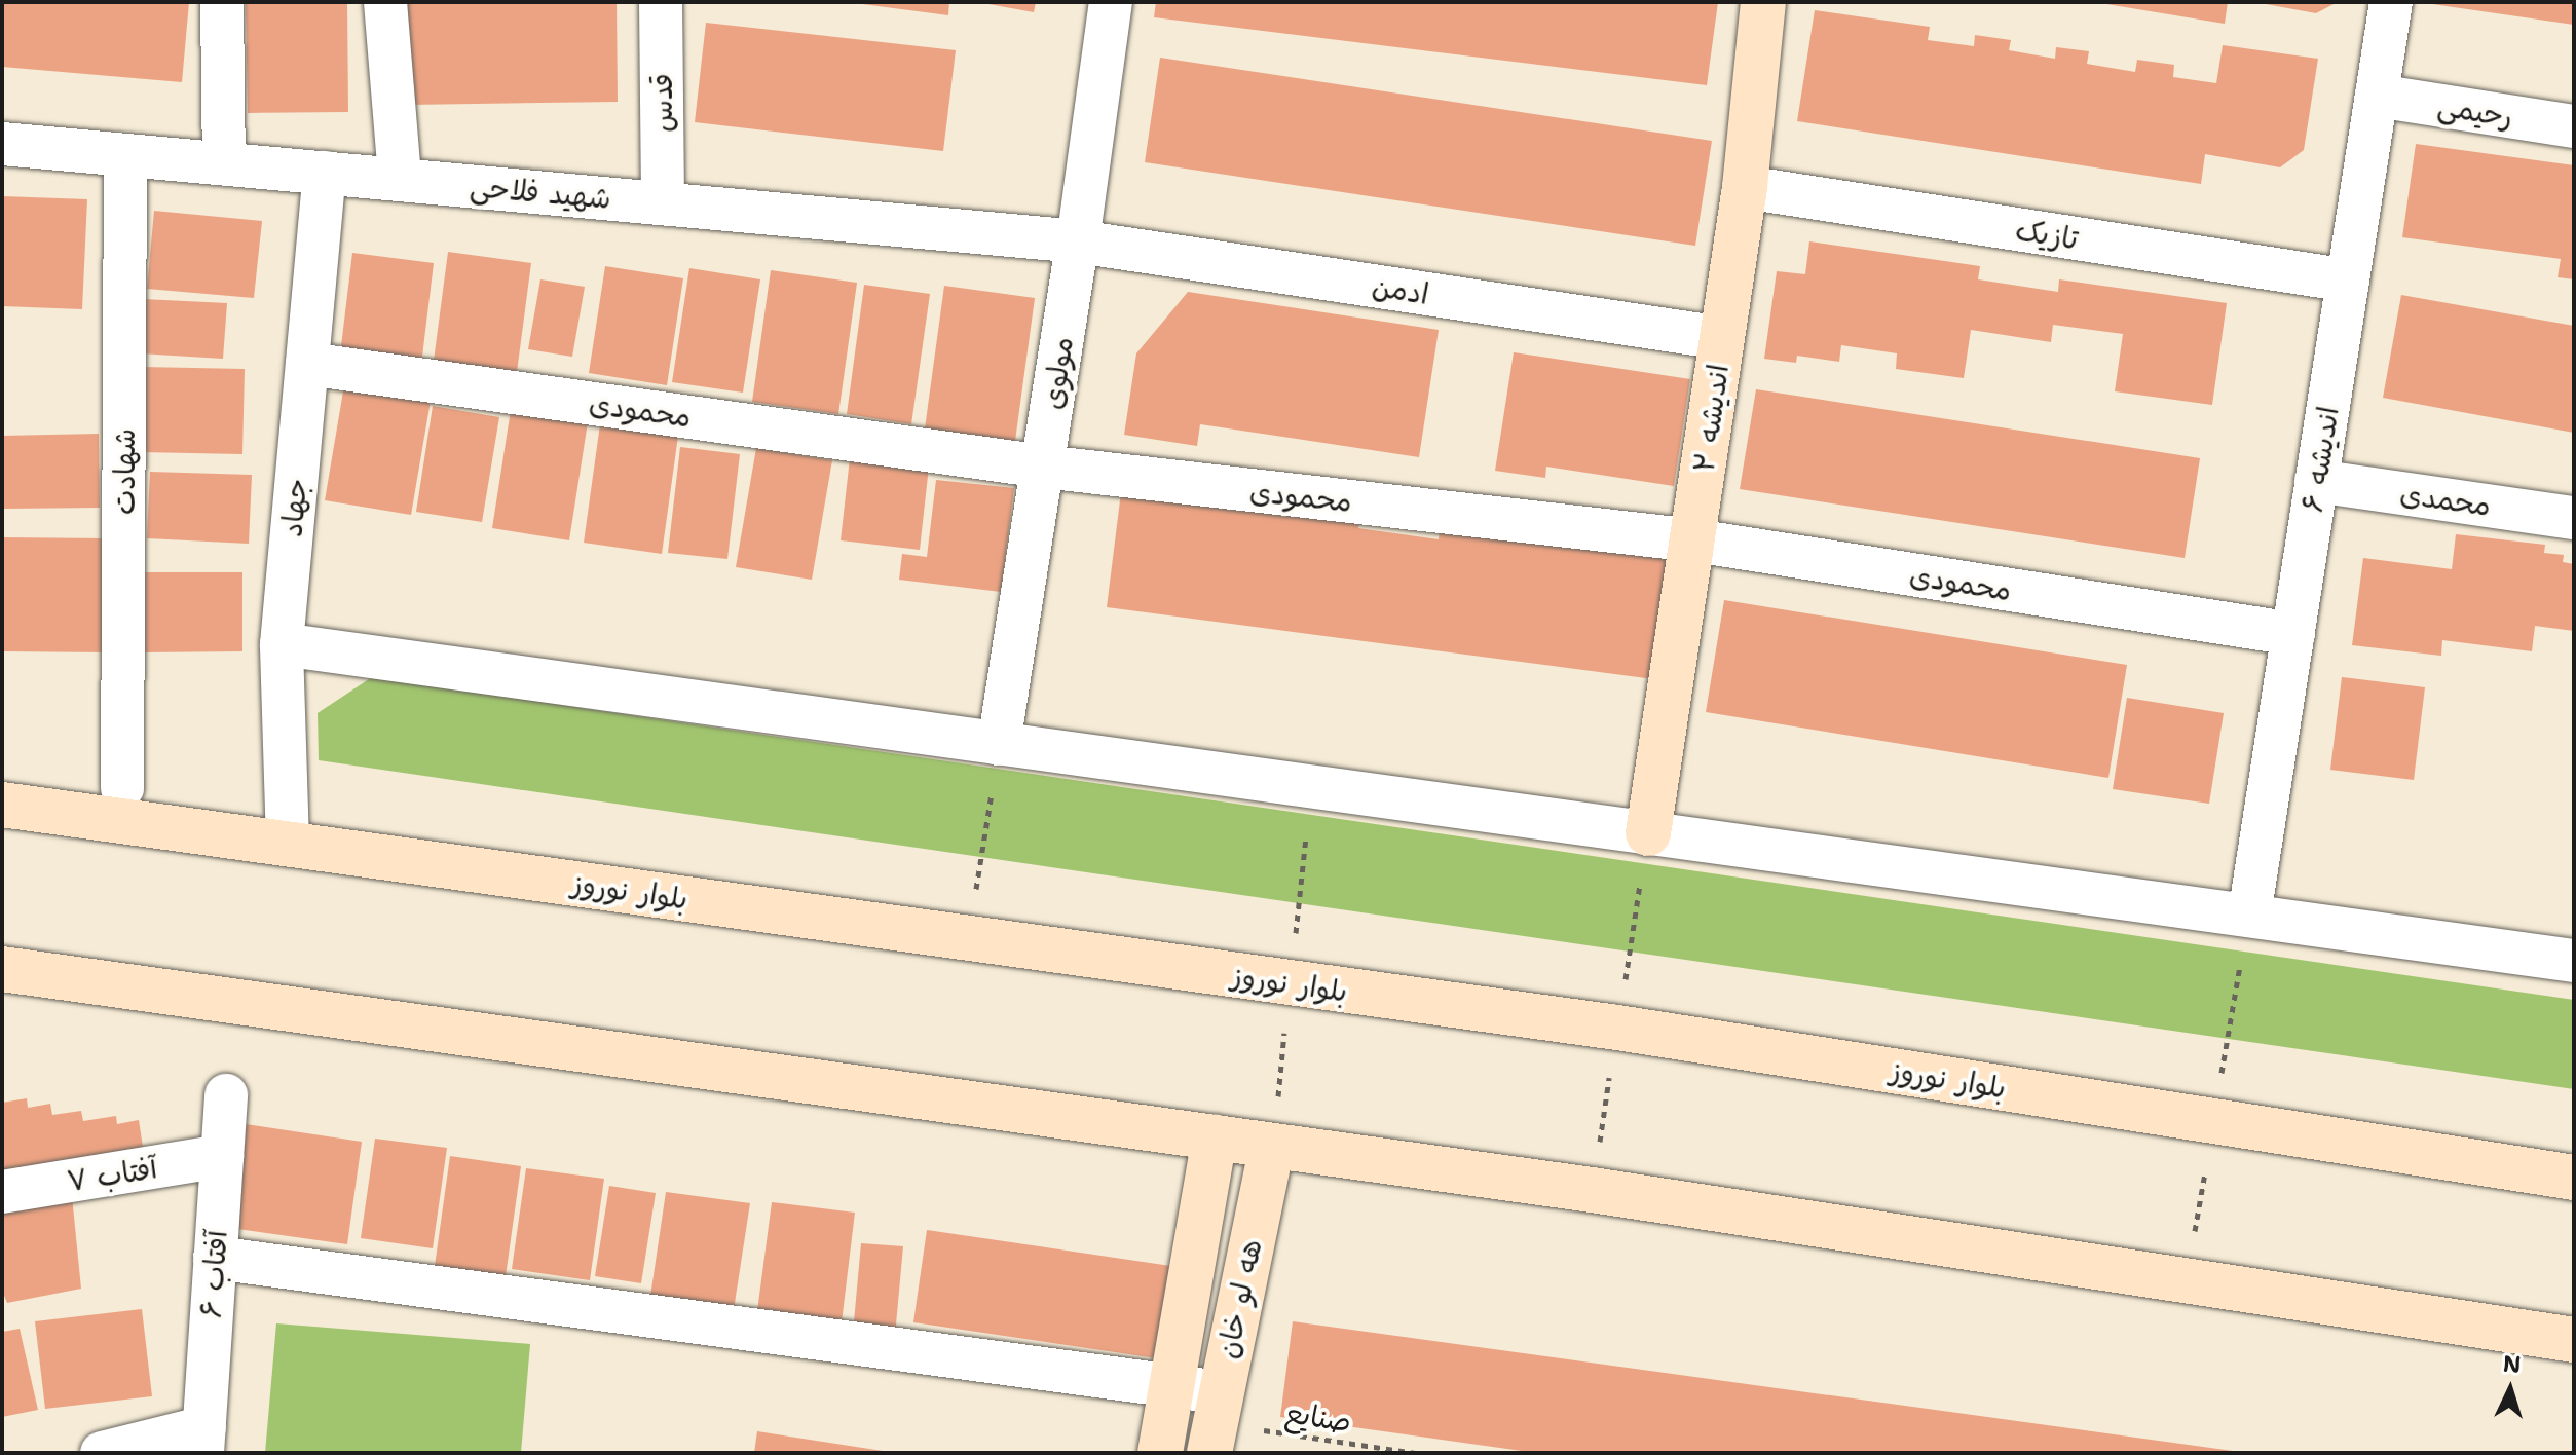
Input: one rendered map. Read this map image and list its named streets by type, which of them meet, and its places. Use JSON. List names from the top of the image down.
{
  "streets": {
    "main road": ["اندیشه ۲", "بلوار نوروز", "هه لو خان"],
    "street": [
      "قدس",
      "رحیمی",
      "شهید فلاحی",
      "تازیک",
      "ادمن",
      "مولوی",
      "محمودی",
      "اندیشه ۶",
      "شهادت",
      "محمدی",
      "جهاد",
      "آفتاب ۷",
      "آفتاب ۶"
    ],
    "path": ["صنایع"]
  },
  "crossings": [
    ["قدس", "شهید فلاحی"],
    ["رحیمی", "اندیشه ۶"],
    ["شهید فلاحی", "ادمن"],
    ["شهید فلاحی", "مولوی"],
    ["شهید فلاحی", "شهادت"],
    ["شهید فلاحی", "جهاد"],
    ["تازیک", "اندیشه ۲"],
    ["تازیک", "اندیشه ۶"],
    ["ادمن", "مولوی"],
    ["ادمن", "اندیشه ۲"],
    ["مولوی", "محمودی"],
    ["محمودی", "اندیشه ۲"],
    ["محمودی", "اندیشه ۶"],
    ["محمودی", "جهاد"],
    ["اندیشه ۶", "محمدی"],
    ["جهاد", "بلوار نوروز"],
    ["آفتاب ۷", "آفتاب ۶"],
    ["هه لو خان", "صنایع"]
  ],
  "north": "top"
}
